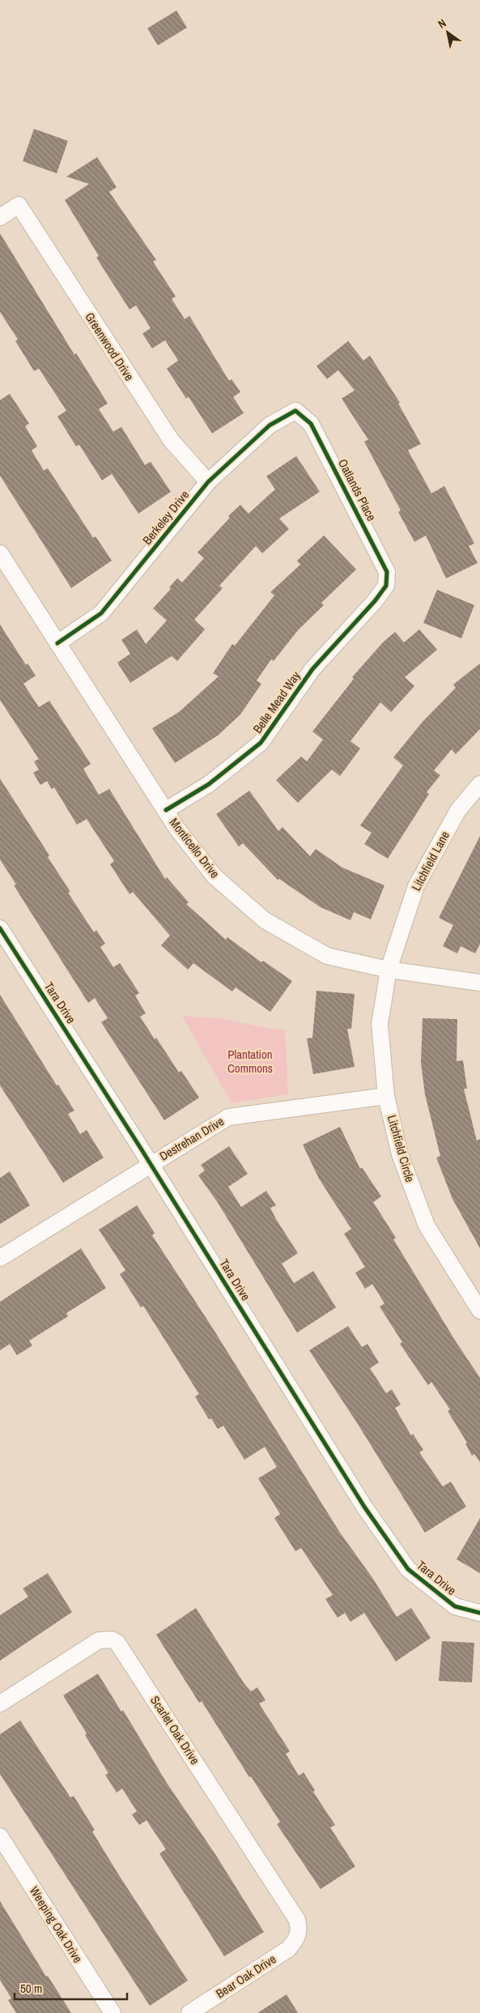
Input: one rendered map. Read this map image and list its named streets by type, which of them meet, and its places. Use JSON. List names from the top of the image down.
{
  "streets": {
    "street": [
      "Greenwood Drive",
      "Oatlands Place",
      "Berkeley Drive",
      "Belle Mead Way",
      "Monticello Drive",
      "Litchfield Lane",
      "Tara Drive",
      "Destrehan Drive",
      "Litchfield Circle",
      "Scarlet Oak Drive",
      "Weeping Oak Drive",
      "Bear Oak Drive"
    ]
  },
  "crossings": [
    ["Greenwood Drive", "Berkeley Drive"],
    ["Oatlands Place", "Berkeley Drive"],
    ["Oatlands Place", "Belle Mead Way"],
    ["Berkeley Drive", "Monticello Drive"],
    ["Belle Mead Way", "Monticello Drive"],
    ["Monticello Drive", "Litchfield Lane"],
    ["Monticello Drive", "Litchfield Circle"],
    ["Litchfield Lane", "Litchfield Circle"],
    ["Tara Drive", "Destrehan Drive"],
    ["Destrehan Drive", "Litchfield Circle"],
    ["Scarlet Oak Drive", "Bear Oak Drive"]
  ],
  "parks": ["Plantation Commons"],
  "scale_bar": "50 m",
  "north": "top left"
}
